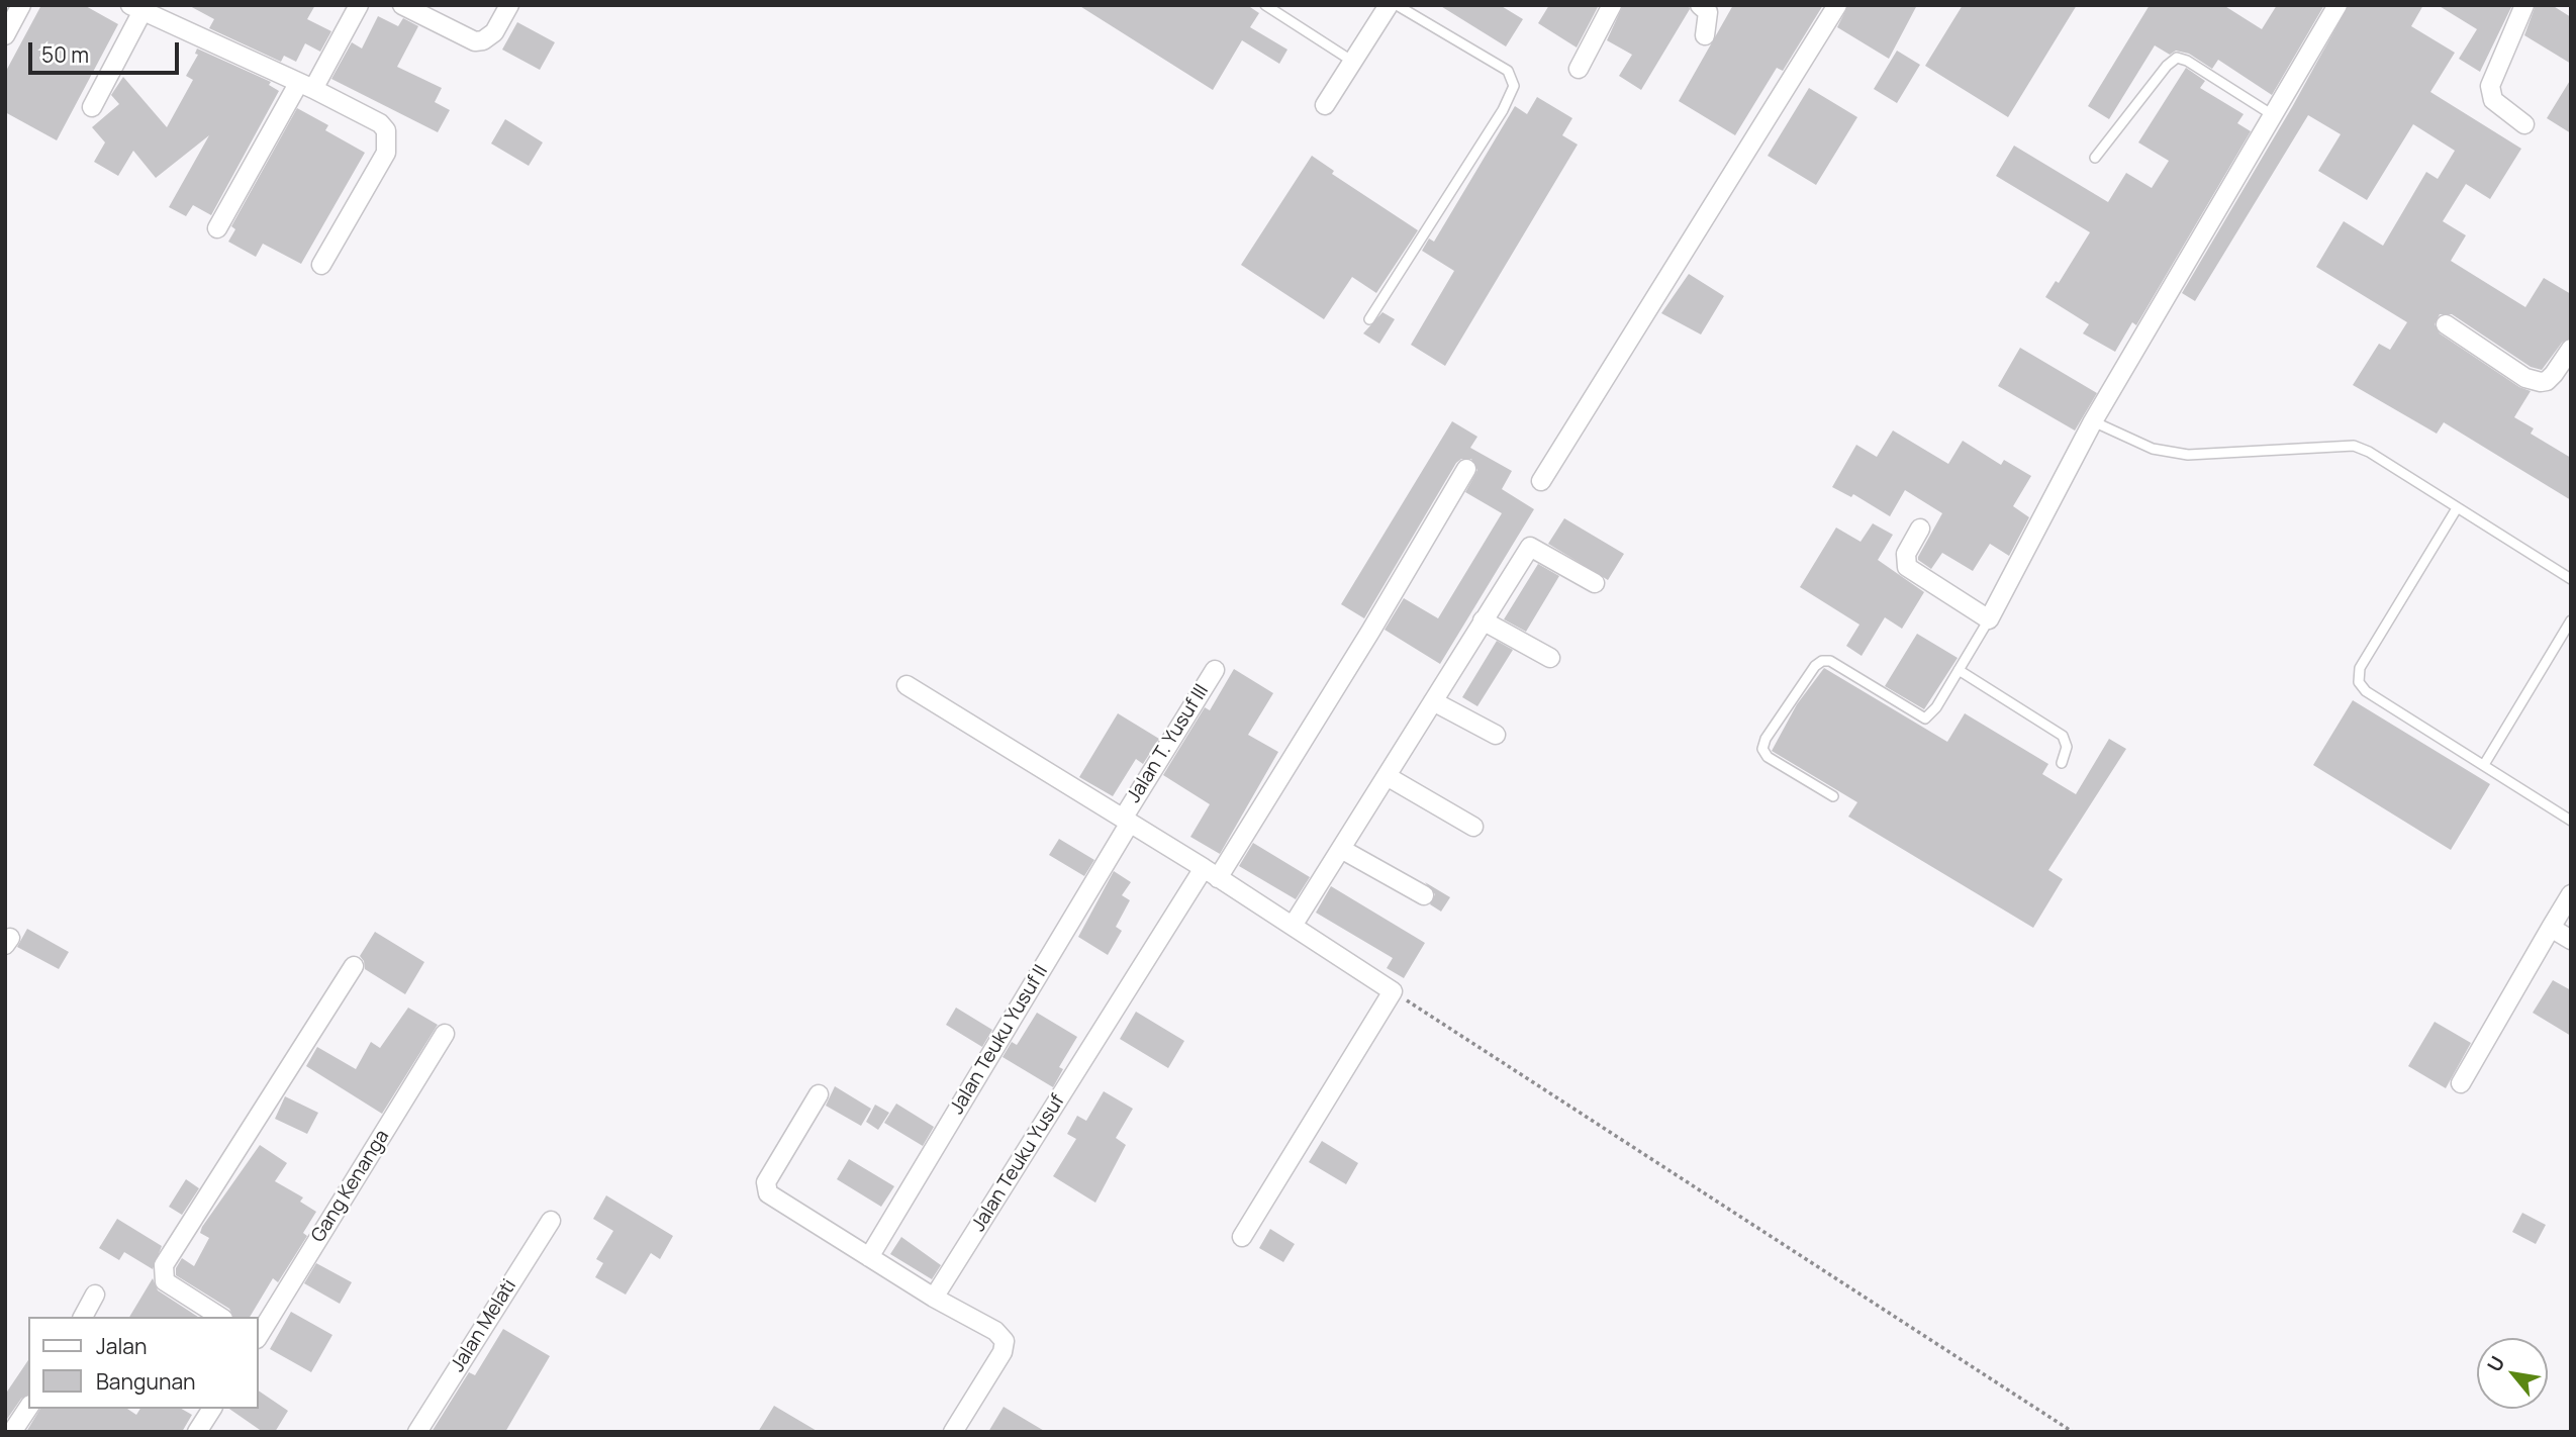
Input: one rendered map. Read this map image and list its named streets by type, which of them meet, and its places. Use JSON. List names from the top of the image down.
{
  "streets": {
    "street": [
      "Jalan T. Yusuf III",
      "Jalan Teuku Yusuf II",
      "Jalan Teuku Yusuf",
      "Gang Kenanga",
      "Jalan Melati"
    ]
  },
  "crossings": [
    ["Jalan T. Yusuf III", "Jalan Teuku Yusuf II"]
  ],
  "legend": ["Jalan", "Bangunan"],
  "scale_bar": "50 m",
  "north": "top left"
}
